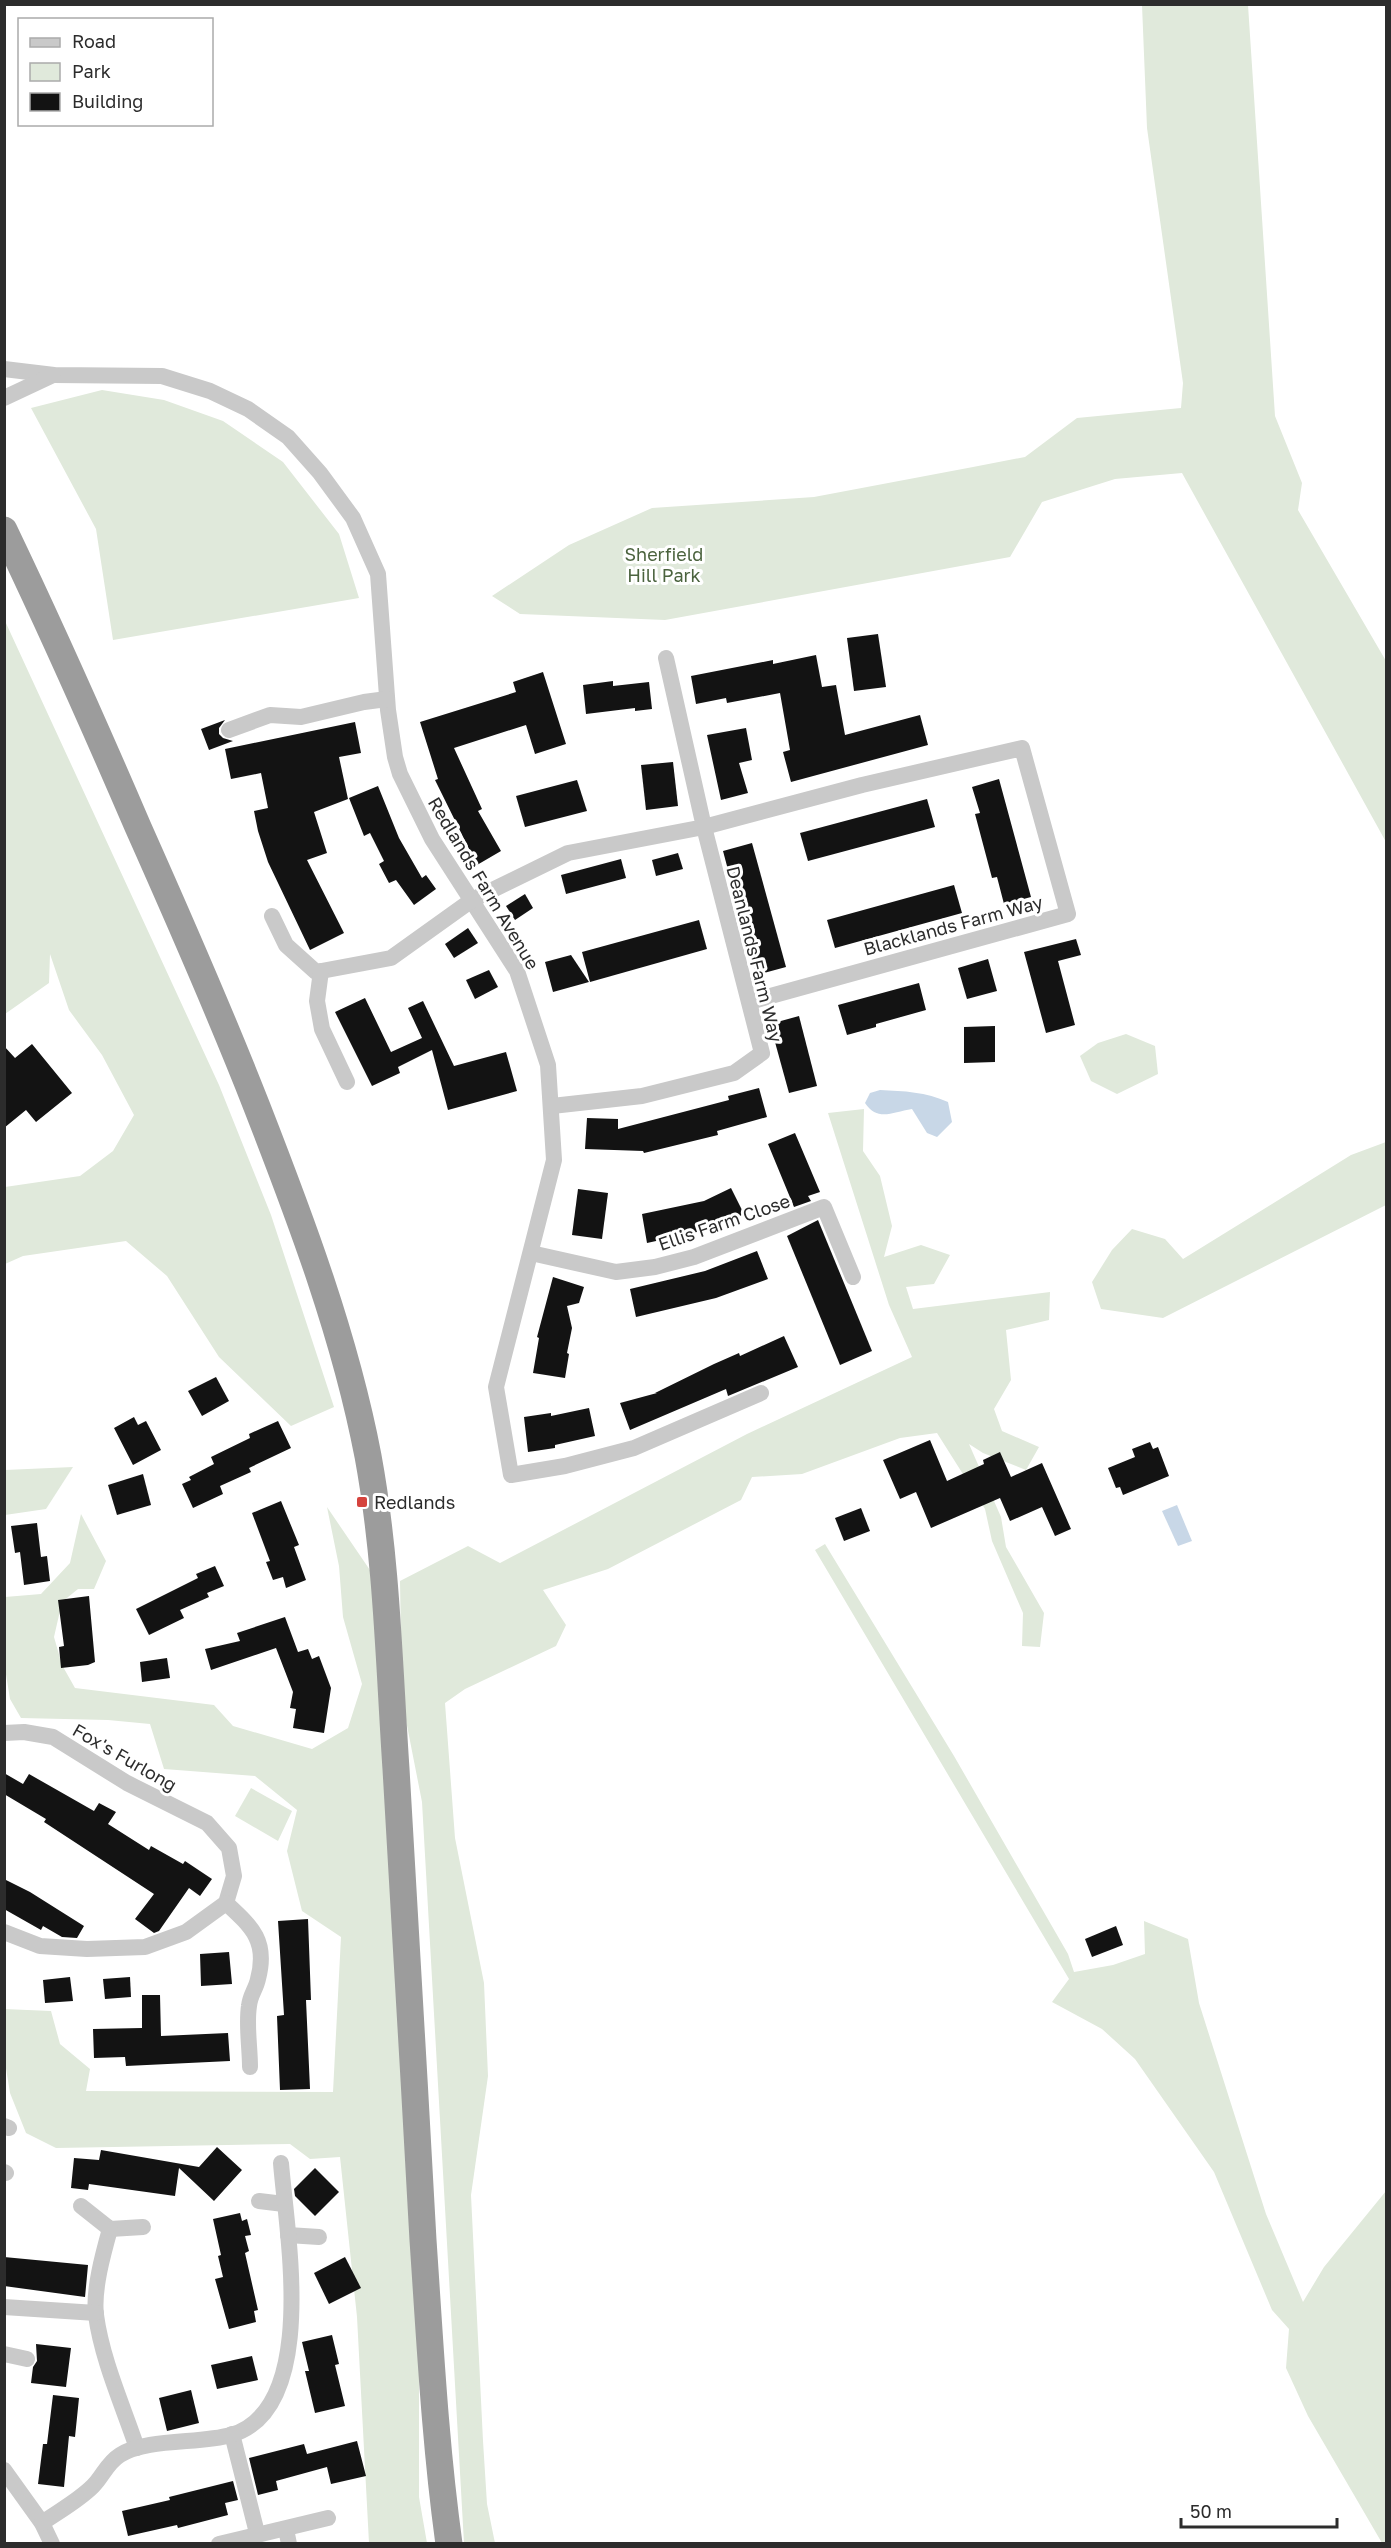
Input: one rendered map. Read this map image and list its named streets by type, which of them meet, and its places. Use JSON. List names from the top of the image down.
{
  "streets": {
    "street": [
      "Redlands Farm Avenue",
      "Blacklands Farm Way",
      "Deanlands Farm Way",
      "Ellis Farm Close",
      "Fox's Furlong"
    ]
  },
  "crossings": [
    ["Redlands Farm Avenue", "Blacklands Farm Way"],
    ["Redlands Farm Avenue", "Deanlands Farm Way"],
    ["Redlands Farm Avenue", "Ellis Farm Close"],
    ["Blacklands Farm Way", "Deanlands Farm Way"]
  ],
  "parks": ["Sherfield Hill Park"],
  "places": {
    "transit": ["Redlands"]
  },
  "legend": ["Road", "Park", "Building"],
  "scale_bar": "50 m"
}
